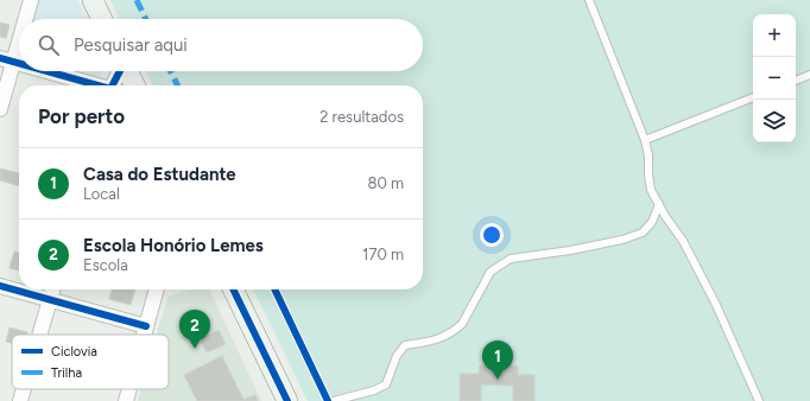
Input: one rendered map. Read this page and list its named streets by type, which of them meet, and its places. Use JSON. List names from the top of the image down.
{
  "legend": ["Ciclovia", "Trilha"],
  "page": {
    "map_buttons": ["+", "−"],
    "search": "Pesquisar aqui",
    "heading": ["Por perto", "2 resultados"],
    "list": [
      {
        "mark": "1",
        "name": "Casa do Estudante",
        "note": "Local",
        "value": "80 m"
      },
      {
        "mark": "2",
        "name": "Escola Honório Lemes",
        "note": "Escola",
        "value": "170 m"
      }
    ],
    "pins": ["2", "1"]
  }
}
